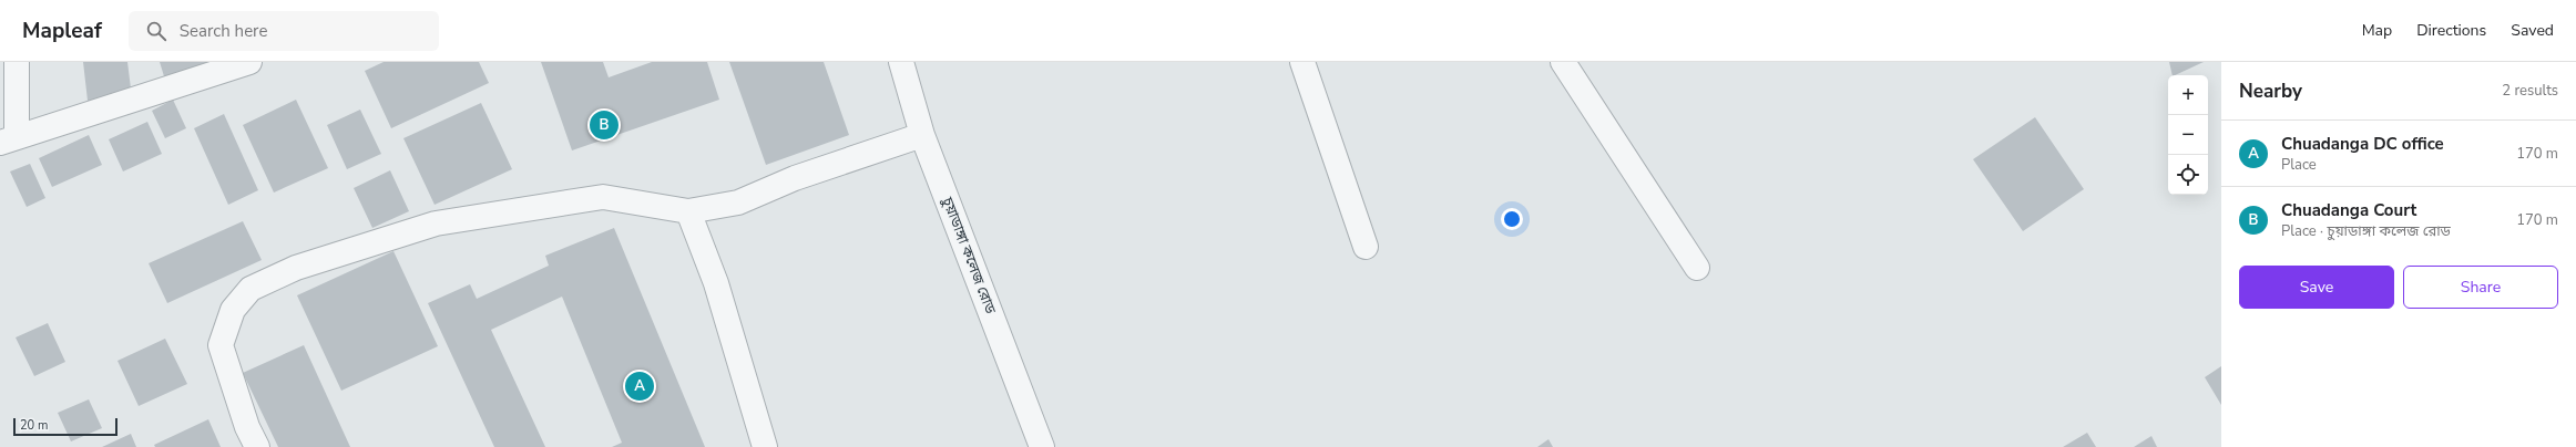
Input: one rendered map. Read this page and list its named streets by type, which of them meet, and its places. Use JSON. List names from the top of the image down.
{
  "streets": {
    "street": ["চুয়াডাঙ্গা কলেজ রোড"]
  },
  "scale_bar": "20 m",
  "page": {
    "header": "Mapleaf",
    "search": "Search here",
    "nav": ["Map", "Directions", "Saved"],
    "heading": ["Nearby", "2 results"],
    "map_buttons": ["+", "−"],
    "pins": ["B", "A"],
    "list": [
      {
        "mark": "A",
        "name": "Chuadanga DC office",
        "note": "Place",
        "value": "170 m"
      },
      {
        "mark": "B",
        "name": "Chuadanga Court",
        "note": "Place · চুয়াডাঙ্গা কলেজ রোড",
        "value": "170 m"
      }
    ],
    "buttons": ["Save", "Share"],
    "scale": "20 m"
  }
}
